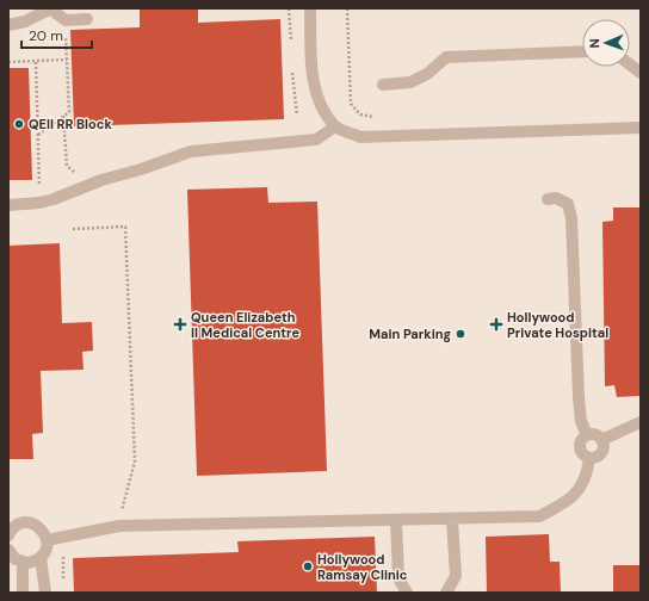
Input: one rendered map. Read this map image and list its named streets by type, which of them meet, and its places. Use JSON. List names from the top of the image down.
{
  "places": {
    "other": ["QEII RR Block", "Main Parking", "Hollywood Ramsay Clinic"],
    "health": ["Queen Elizabeth II Medical Centre", "Hollywood Private Hospital"]
  },
  "scale_bar": "20 m",
  "north": "left"
}
